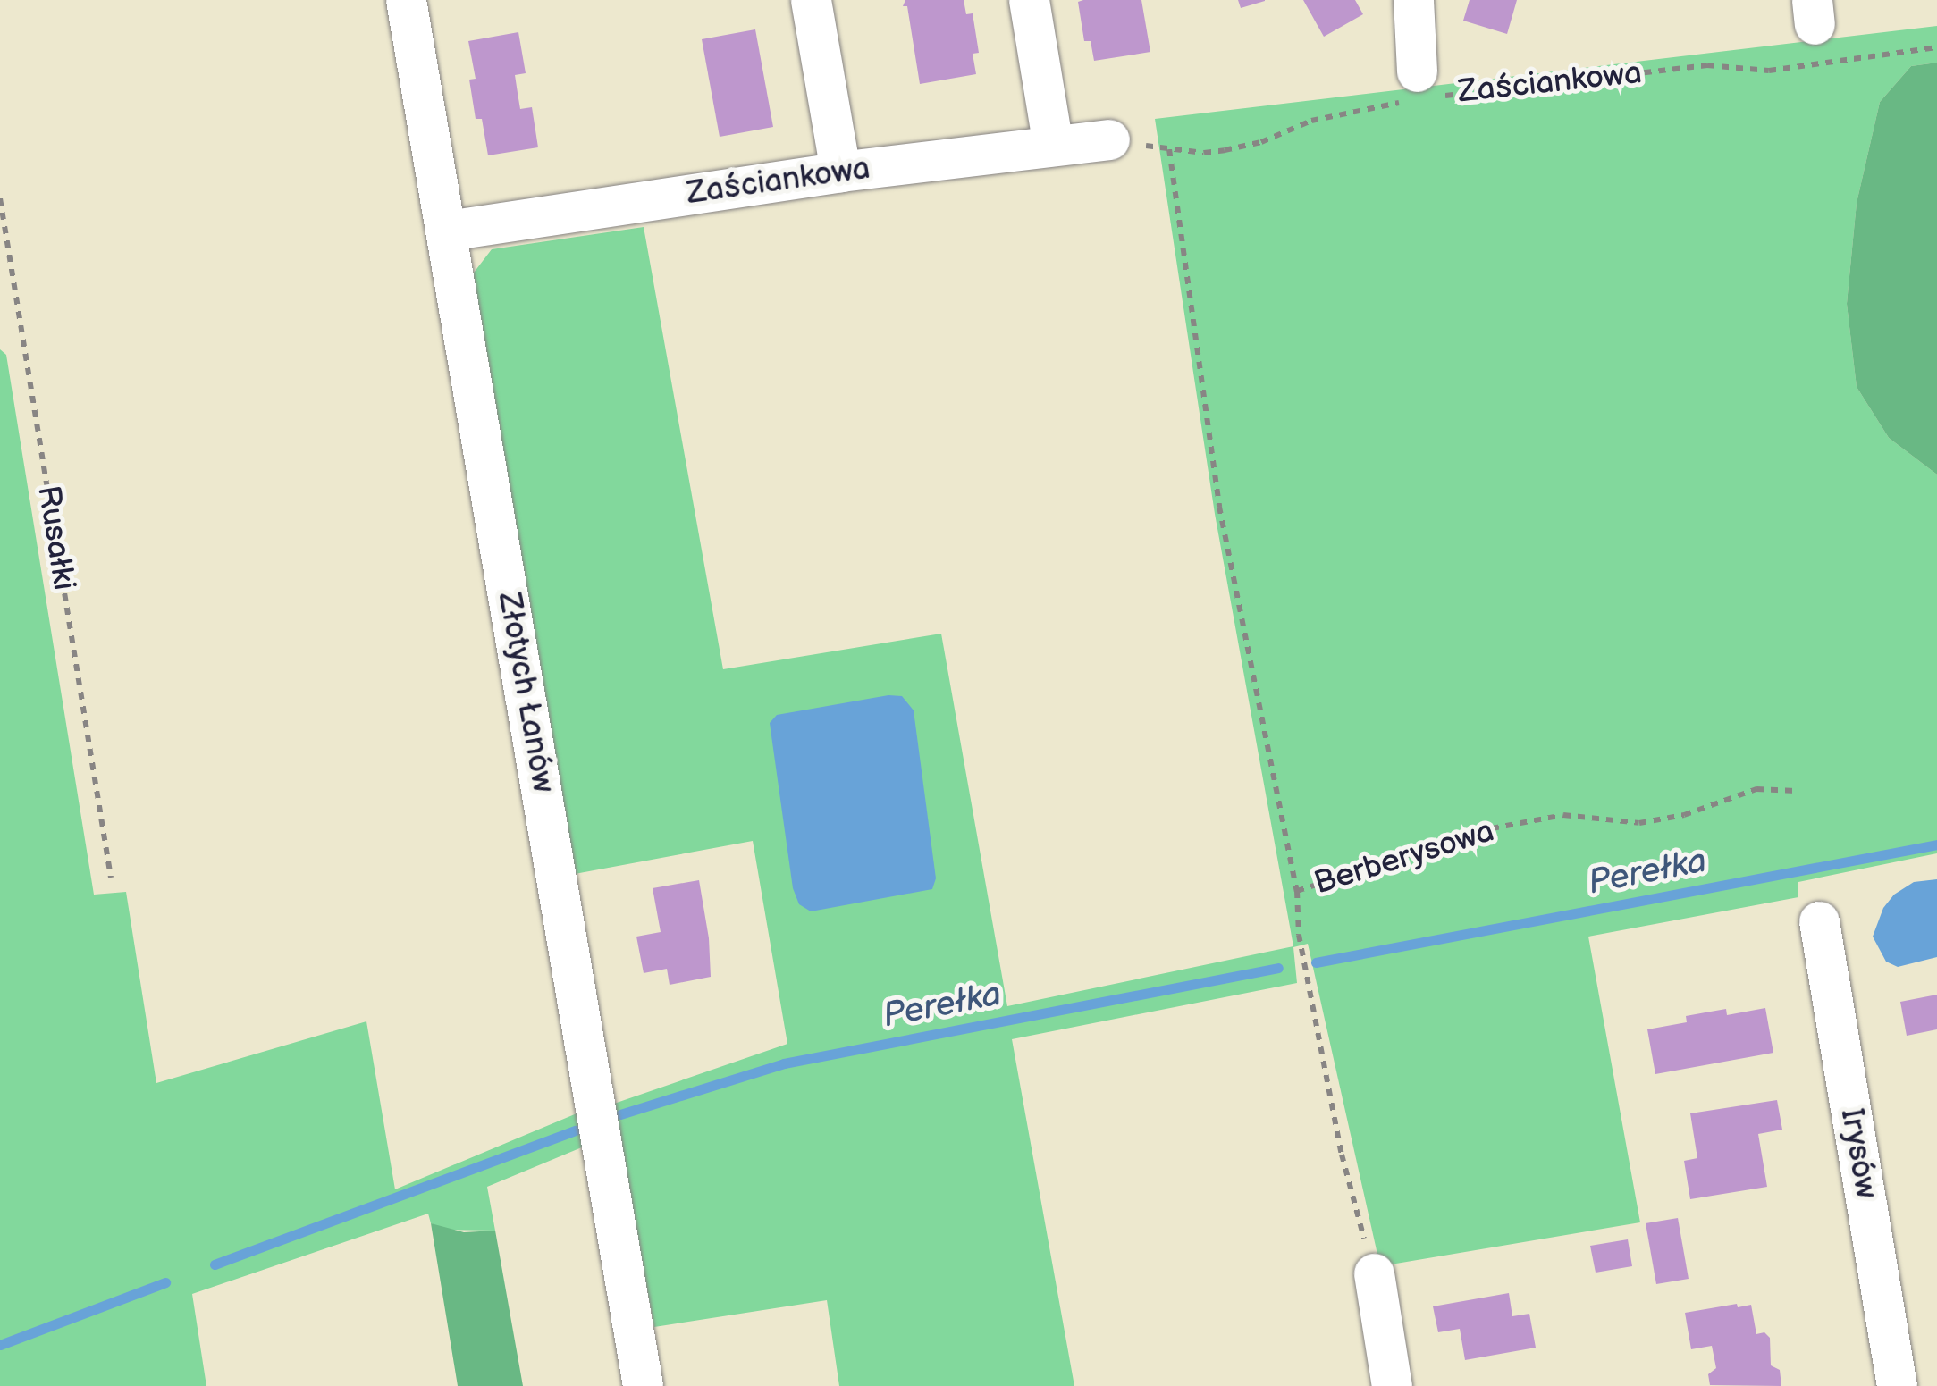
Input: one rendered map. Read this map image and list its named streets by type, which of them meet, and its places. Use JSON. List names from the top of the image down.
{
  "streets": {
    "street": ["Zaściankowa", "Złotych Łanów", "Irysów"],
    "path": ["Rusałki", "Berberysowa"]
  },
  "crossings": [
    ["Zaściankowa", "Złotych Łanów"],
    ["Zaściankowa", "Berberysowa"]
  ],
  "water": ["Perełka"]
}
